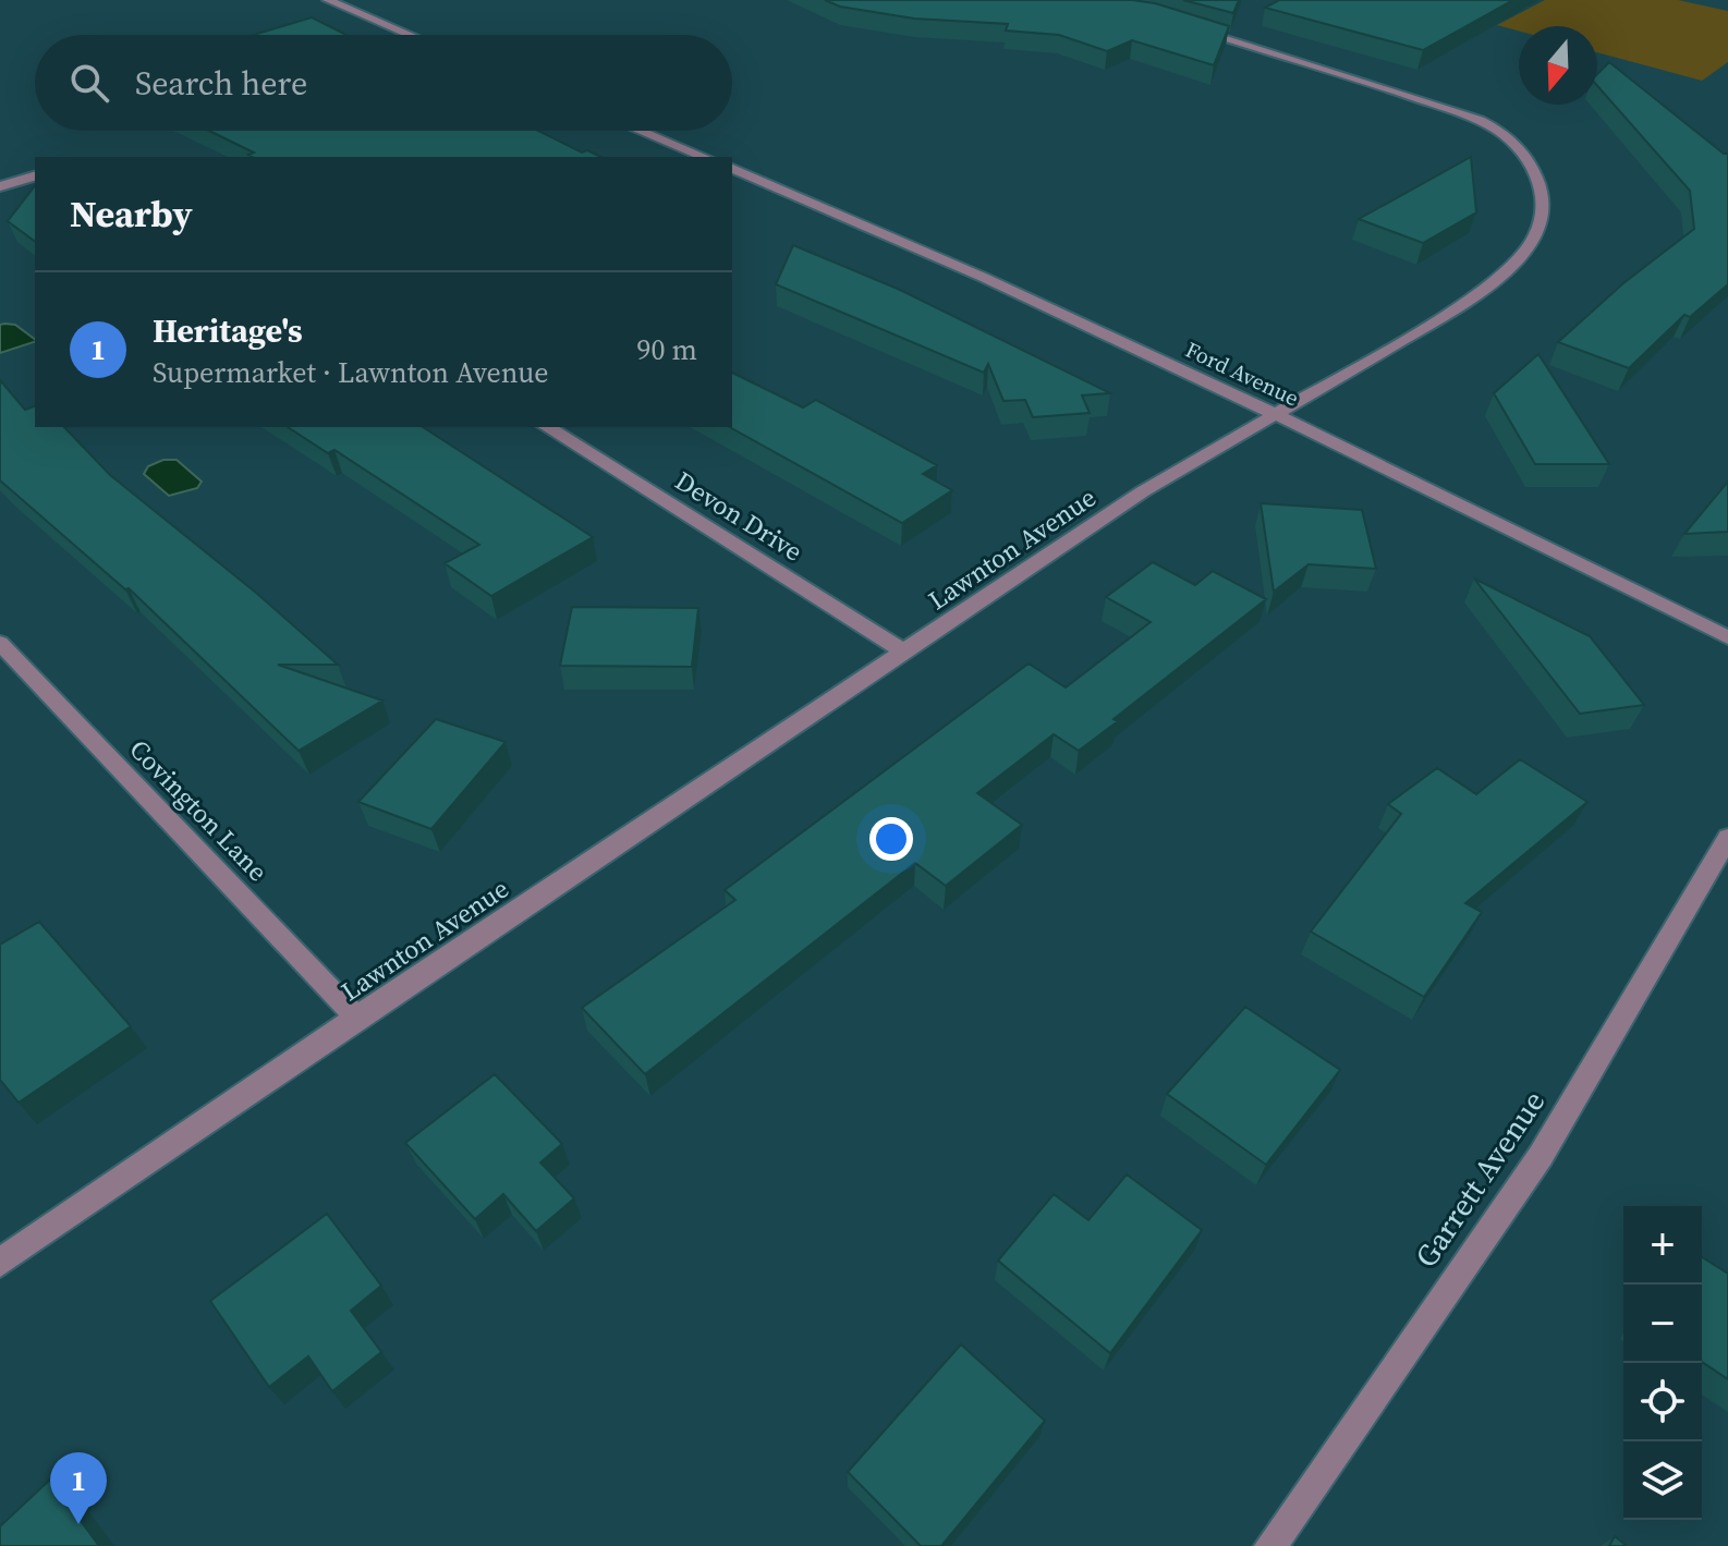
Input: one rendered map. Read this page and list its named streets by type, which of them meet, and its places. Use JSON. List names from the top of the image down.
{
  "streets": {
    "street": [
      "Ford Avenue",
      "Devon Drive",
      "Lawnton Avenue",
      "Covington Lane",
      "Garrett Avenue"
    ]
  },
  "crossings": [
    ["Ford Avenue", "Lawnton Avenue"],
    ["Devon Drive", "Lawnton Avenue"],
    ["Lawnton Avenue", "Covington Lane"]
  ],
  "north": "bottom",
  "page": {
    "search": "Search here",
    "heading": "Nearby",
    "list": [
      {
        "mark": "1",
        "name": "Heritage's",
        "note": "Supermarket · Lawnton Avenue",
        "value": "90 m"
      }
    ],
    "map_buttons": ["+", "−"],
    "pins": "1"
  }
}
